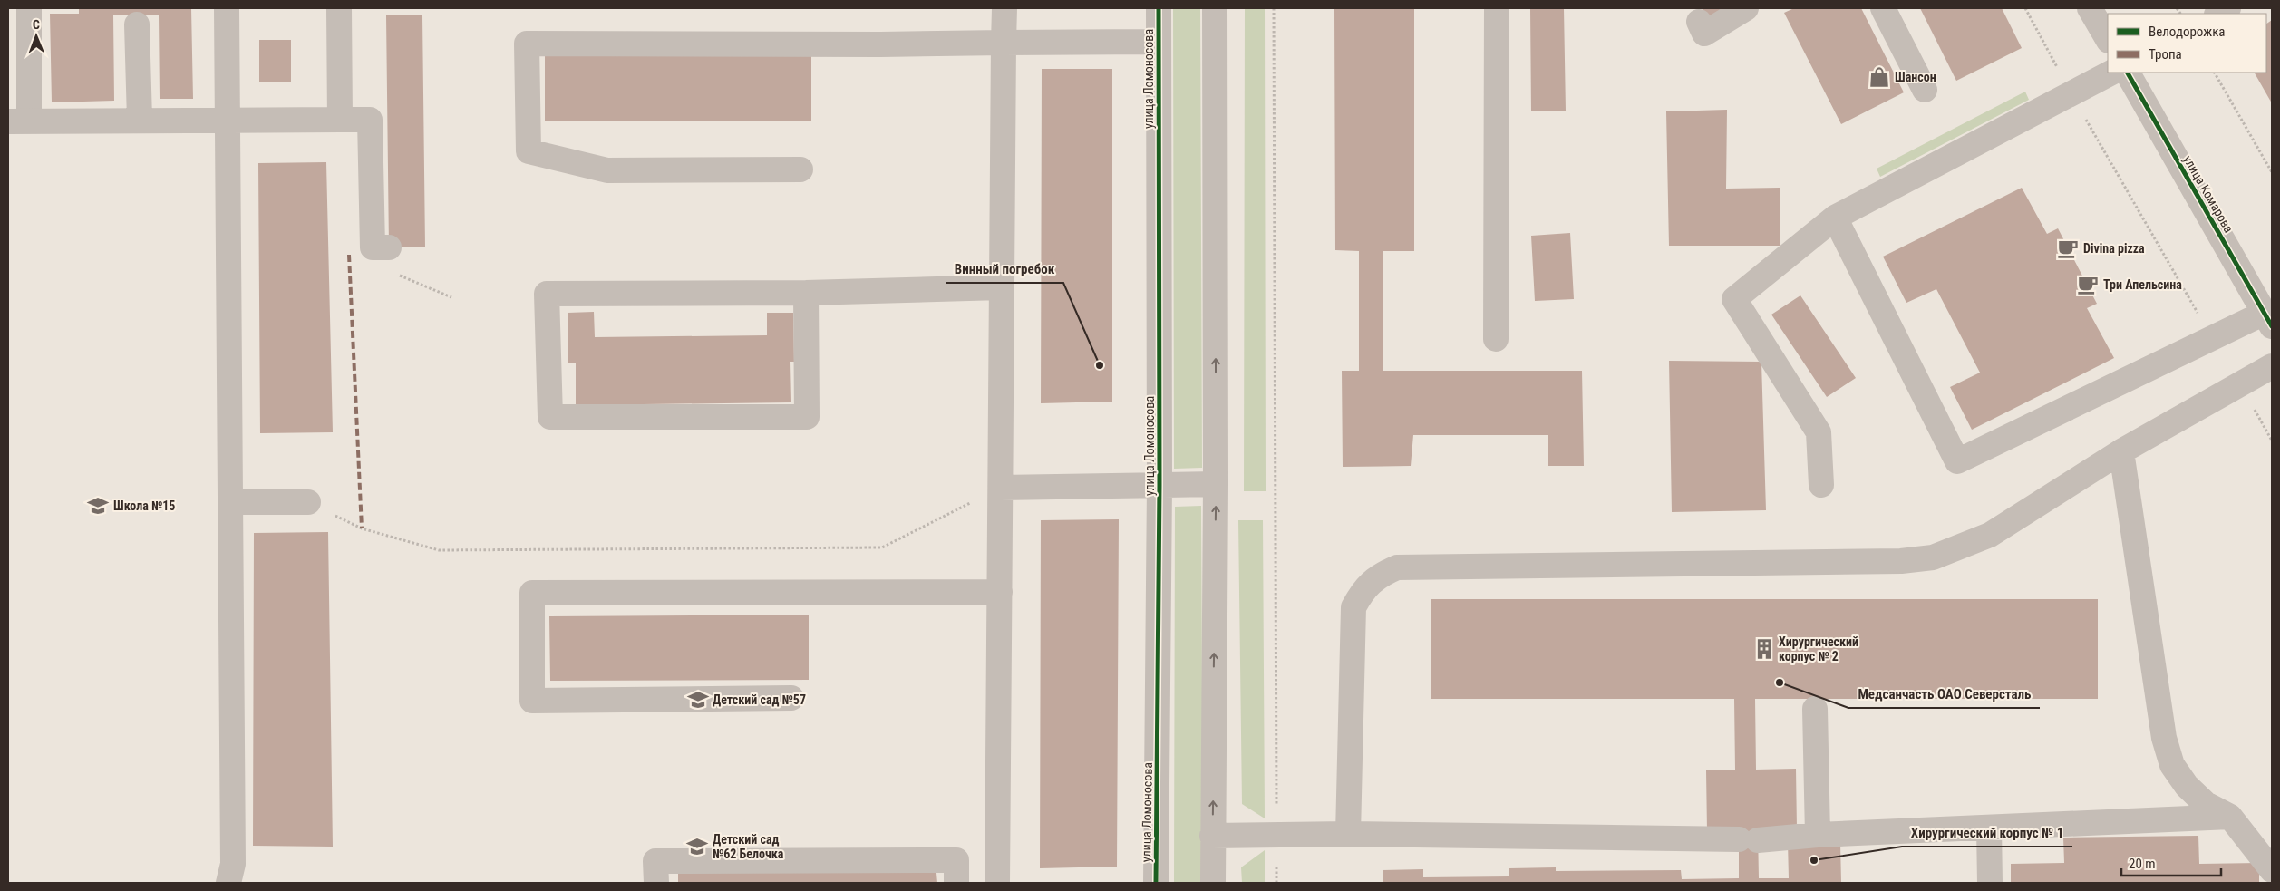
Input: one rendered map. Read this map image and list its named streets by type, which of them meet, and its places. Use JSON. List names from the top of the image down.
{
  "streets": {
    "street": ["улица Ломоносова", "улица Комарова"]
  },
  "places": {
    "shop": ["Шансон"],
    "cafe": ["Divina pizza", "Три Апельсина"],
    "other": ["Винный погребок", "Медсанчасть ОАО Северсталь", "Хирургический корпус № 1"],
    "school or university": ["Школа №15", "Детский сад №57", "Детский сад №62 Белочка"],
    "building": ["Хирургический корпус № 2"]
  },
  "legend": ["Велодорожка", "Тропа"],
  "scale_bar": "20 m",
  "north": "top"
}
